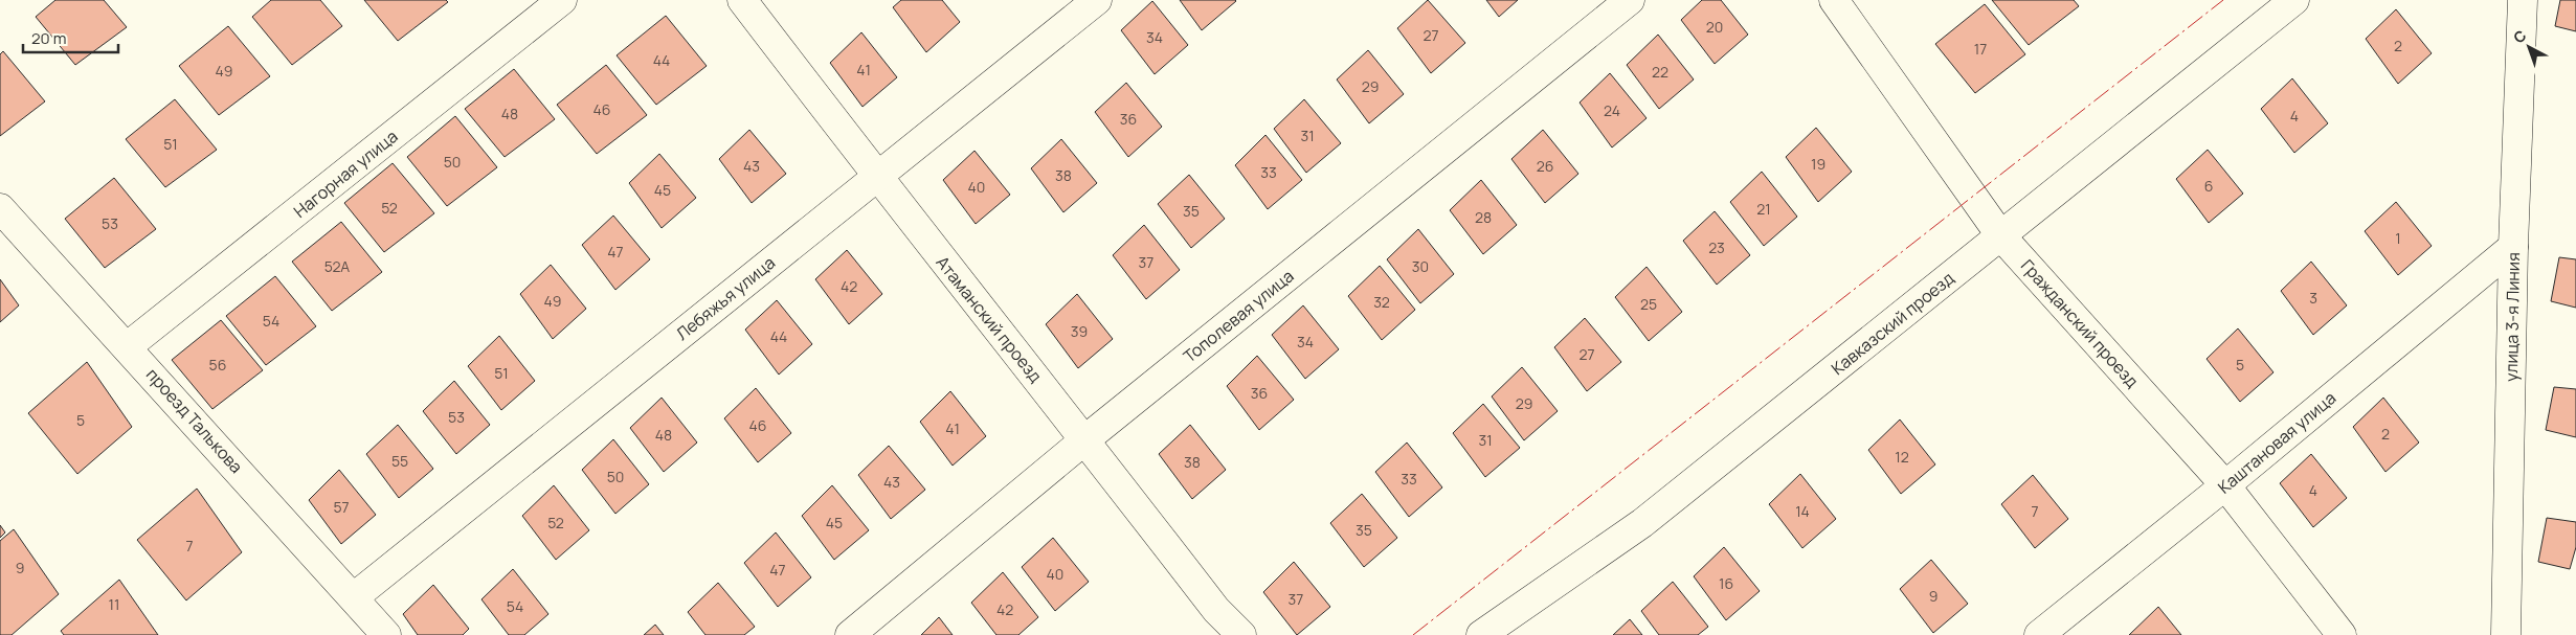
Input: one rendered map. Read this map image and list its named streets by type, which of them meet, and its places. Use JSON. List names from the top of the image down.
{
  "streets": {
    "street": [
      "Нагорная улица",
      "Лебяжья улица",
      "Тополевая улица",
      "улица 3-я Линия",
      "Атаманский проезд",
      "Кавказский проезд",
      "Гражданский проезд",
      "проезд Талькова",
      "Каштановая улица"
    ]
  },
  "crossings": [
    ["Нагорная улица", "проезд Талькова"],
    ["Лебяжья улица", "Атаманский проезд"],
    ["Лебяжья улица", "проезд Талькова"],
    ["Тополевая улица", "Атаманский проезд"],
    ["улица 3-я Линия", "Каштановая улица"],
    ["Кавказский проезд", "Гражданский проезд"],
    ["Гражданский проезд", "Каштановая улица"]
  ],
  "house_numbers": [
    "20",
    "27",
    "34",
    "2",
    "17",
    "44",
    "41",
    "49",
    "22",
    "29",
    "46",
    "24",
    "48",
    "4",
    "36",
    "31",
    "51",
    "50",
    "19",
    "43",
    "26",
    "33",
    "38",
    "6",
    "40",
    "45",
    "52",
    "21",
    "35",
    "28",
    "53",
    "1",
    "23",
    "47",
    "37",
    "52А",
    "30",
    "42",
    "3",
    "49",
    "32",
    "25",
    "54",
    "39",
    "44",
    "34",
    "27",
    "56",
    "5",
    "51",
    "36",
    "29",
    "53",
    "5",
    "46",
    "41",
    "2",
    "48",
    "31",
    "12",
    "55",
    "38",
    "50",
    "33",
    "43",
    "4",
    "57",
    "14",
    "7",
    "52",
    "45",
    "35",
    "7",
    "9",
    "47",
    "40",
    "16",
    "9",
    "37",
    "11",
    "54",
    "42"
  ],
  "scale_bar": "20 m",
  "north": "top left"
}
